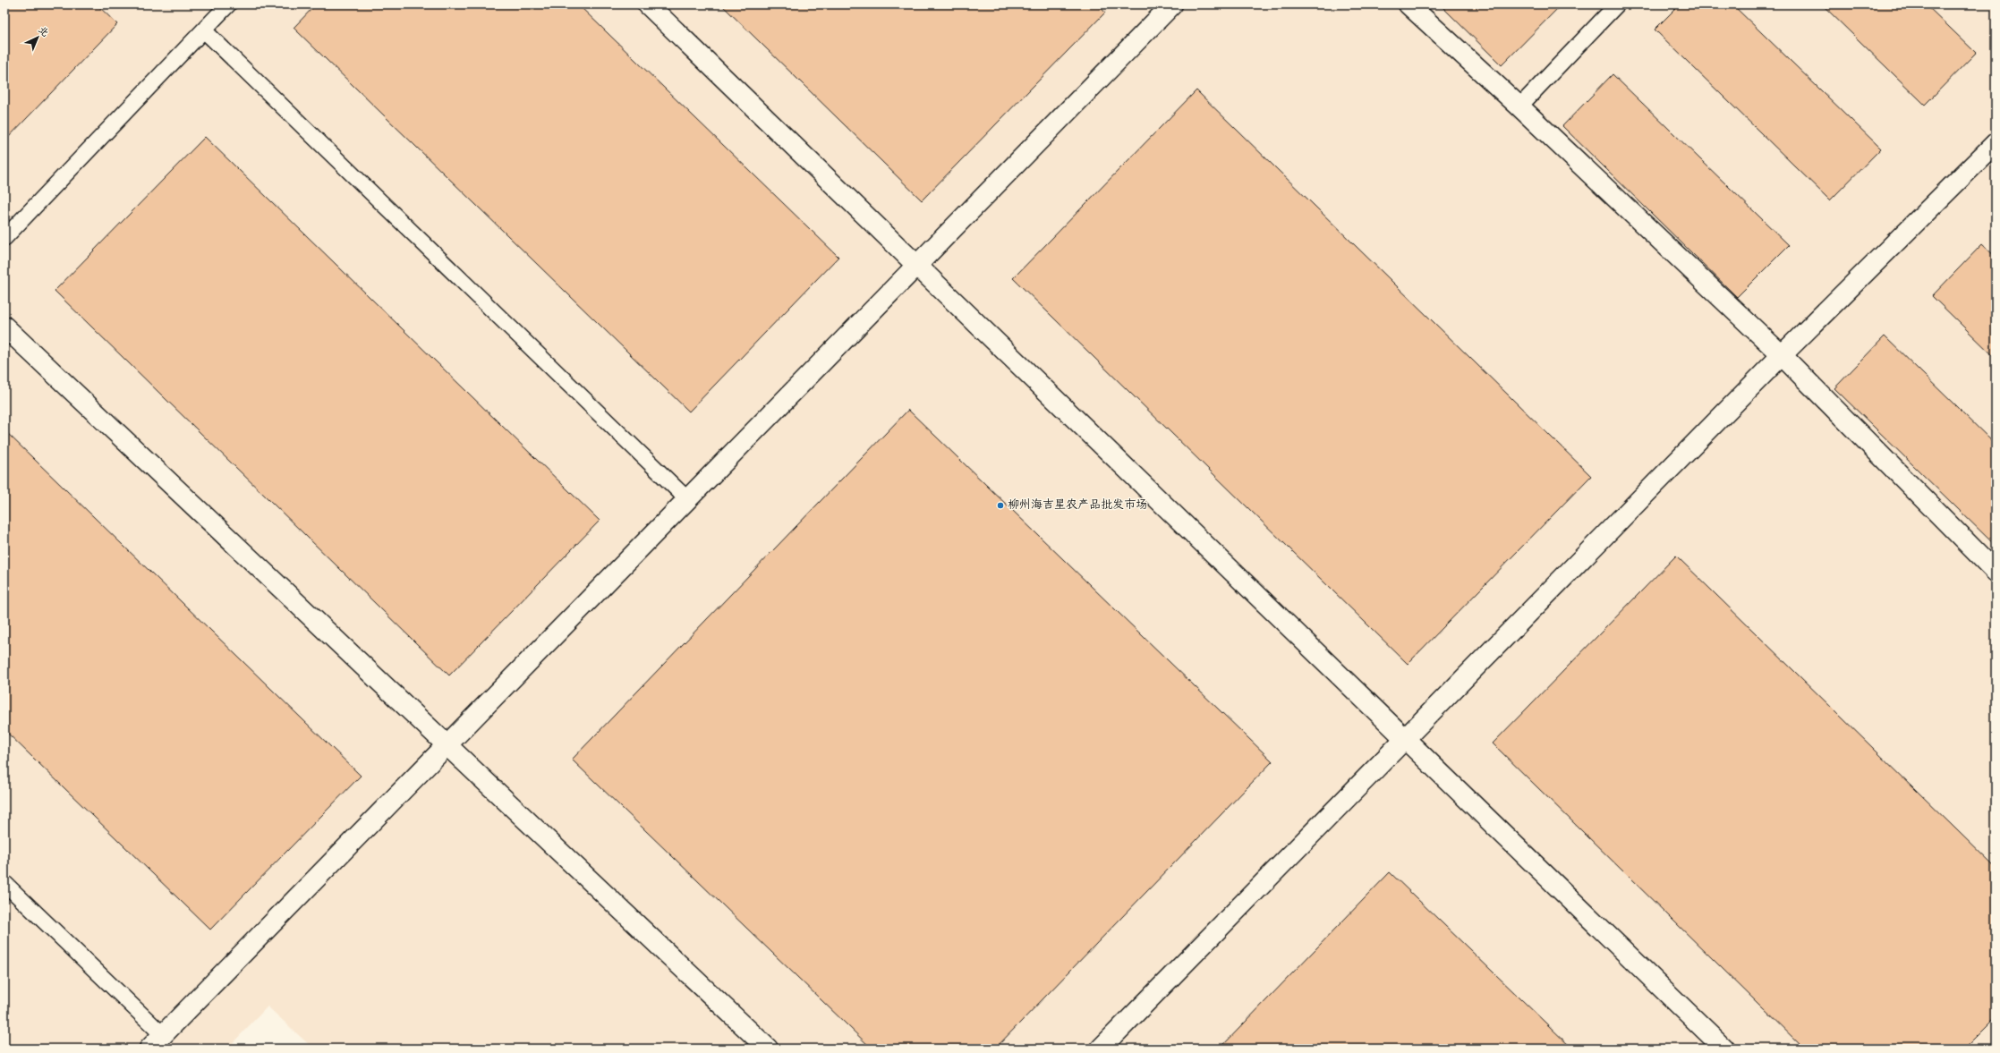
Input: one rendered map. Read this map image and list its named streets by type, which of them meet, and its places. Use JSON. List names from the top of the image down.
{
  "places": ["柳州海吉星农产品批发市场"],
  "north": "top right"
}
